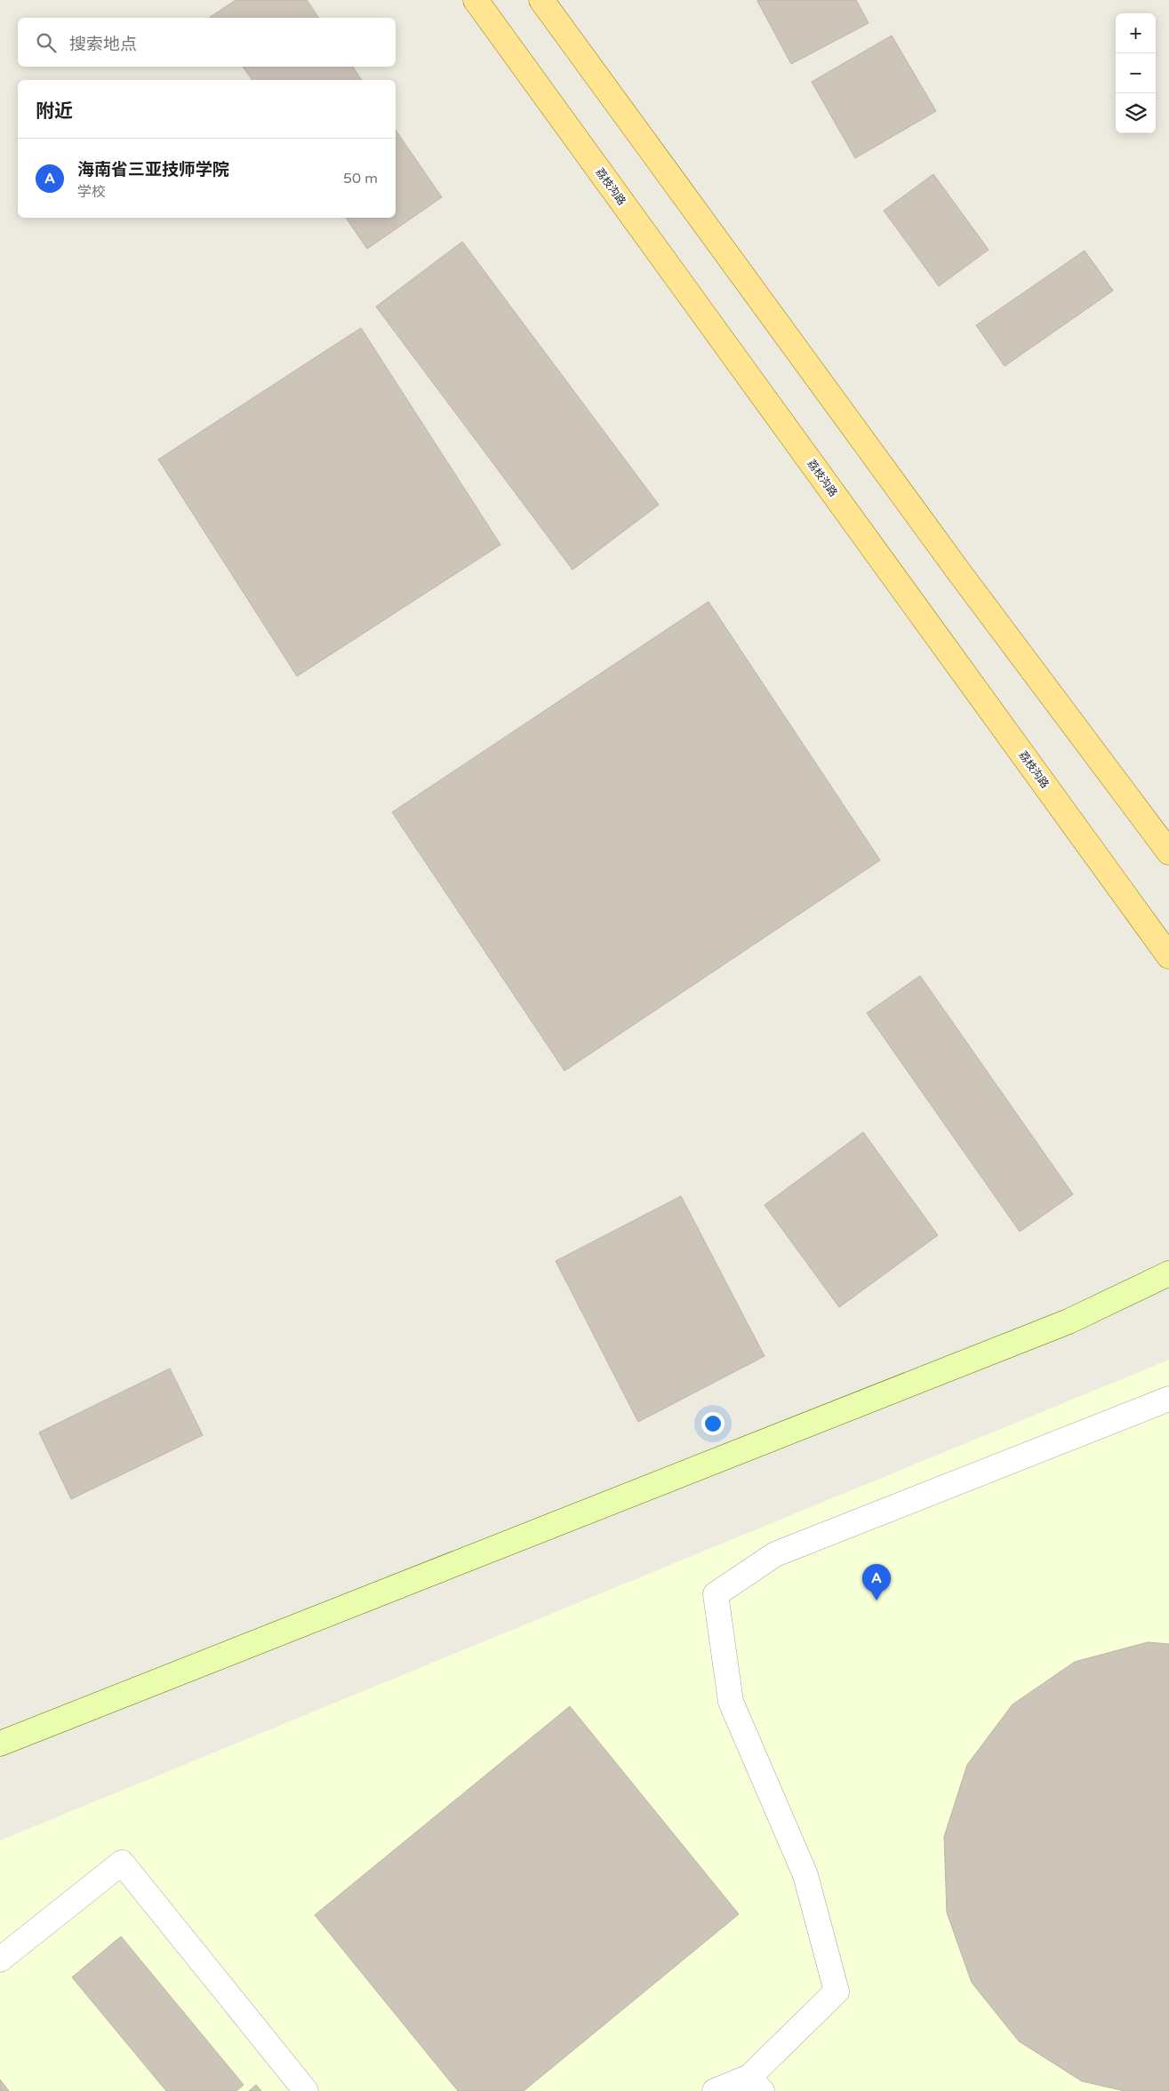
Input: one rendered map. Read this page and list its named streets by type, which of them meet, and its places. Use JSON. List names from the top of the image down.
{
  "streets": {
    "main road": ["荔枝沟路"]
  },
  "page": {
    "map_buttons": ["+", "−"],
    "search": "搜索地点",
    "heading": "附近",
    "list": [
      {
        "mark": "A",
        "name": "海南省三亚技师学院",
        "note": "学校",
        "value": "50 m"
      }
    ],
    "pins": "A"
  }
}
